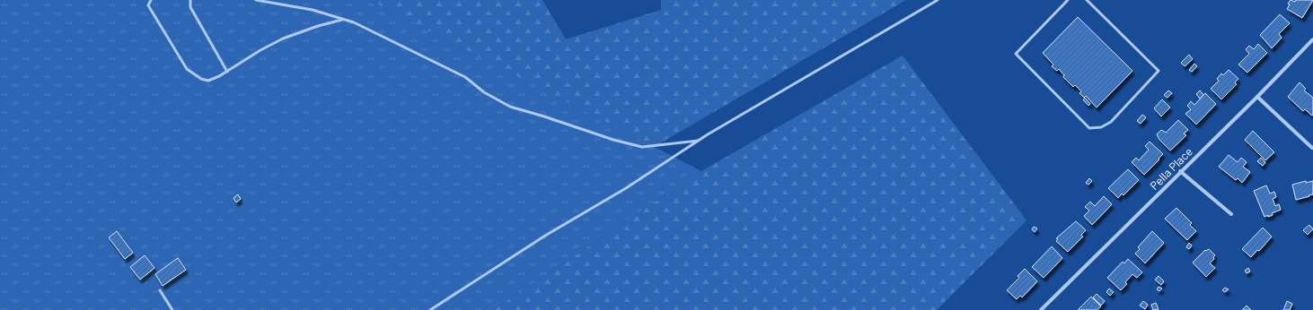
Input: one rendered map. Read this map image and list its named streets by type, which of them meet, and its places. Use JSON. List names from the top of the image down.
{
  "streets": {
    "street": ["Pella Place"]
  }
}
